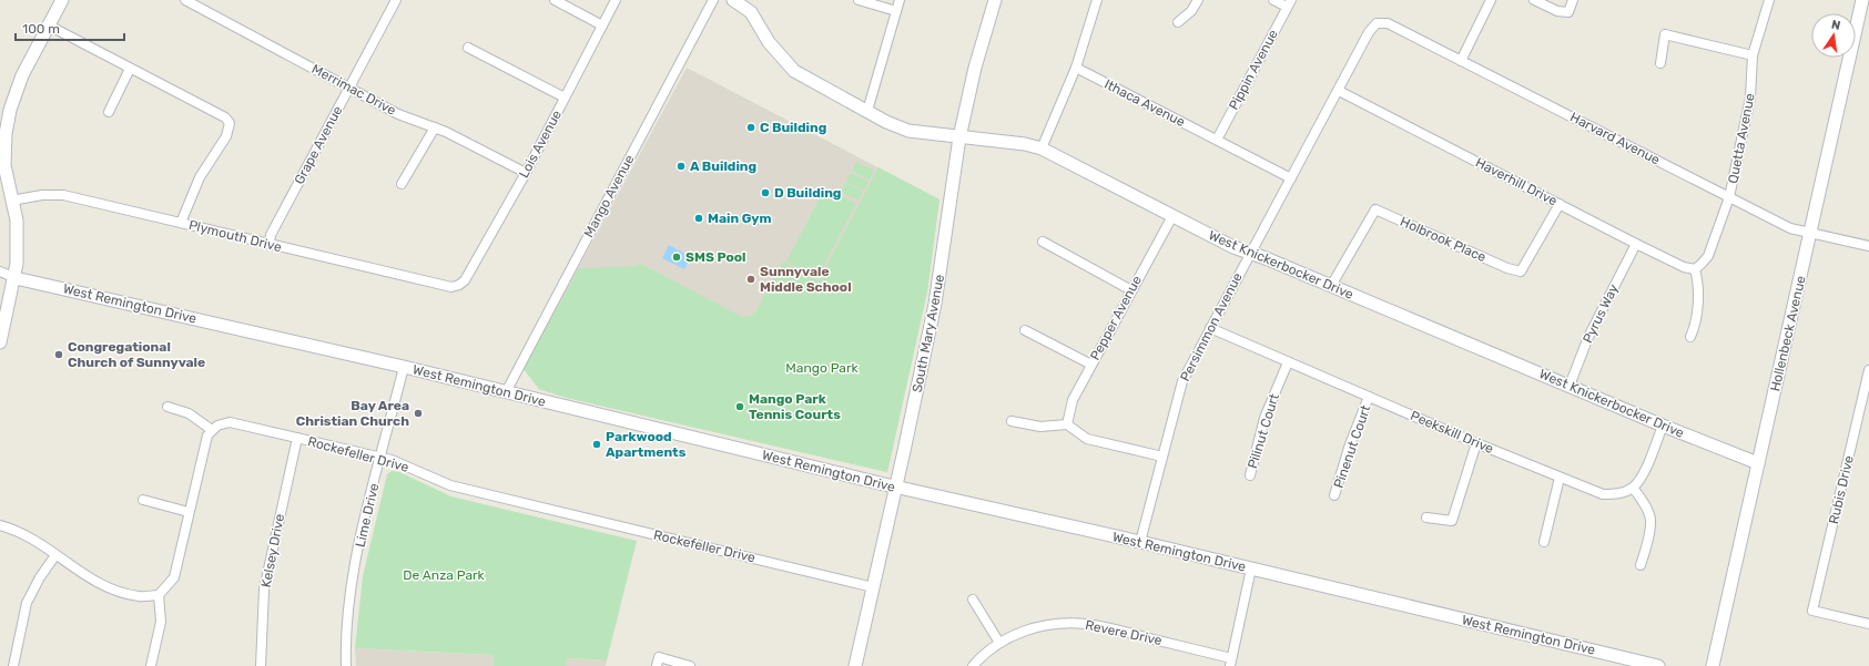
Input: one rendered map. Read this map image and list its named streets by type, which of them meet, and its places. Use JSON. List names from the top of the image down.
{
  "streets": {
    "street": [
      "Pippin Avenue",
      "Merrimac Drive",
      "Ithaca Avenue",
      "Harvard Avenue",
      "Quetta Avenue",
      "Lois Avenue",
      "Grape Avenue",
      "Haverhill Drive",
      "Mango Avenue",
      "Plymouth Drive",
      "Holbrook Place",
      "West Knickerbocker Drive",
      "West Remington Drive",
      "Pyrus Way",
      "Pepper Avenue",
      "Persimmon Avenue",
      "South Mary Avenue",
      "Hollenbeck Avenue",
      "Pilinut Court",
      "Peekskill Drive",
      "Pinenut Court",
      "Rockefeller Drive",
      "Rubis Drive",
      "Lime Drive",
      "Kelsey Drive",
      "Revere Drive"
    ]
  },
  "crossings": [
    ["Pippin Avenue", "Ithaca Avenue"],
    ["Merrimac Drive", "Lois Avenue"],
    ["Merrimac Drive", "Grape Avenue"],
    ["Ithaca Avenue", "Persimmon Avenue"],
    ["Harvard Avenue", "Quetta Avenue"],
    ["Harvard Avenue", "Persimmon Avenue"],
    ["Harvard Avenue", "Hollenbeck Avenue"],
    ["Quetta Avenue", "Haverhill Drive"],
    ["Lois Avenue", "Plymouth Drive"],
    ["Grape Avenue", "Plymouth Drive"],
    ["Haverhill Drive", "Holbrook Place"],
    ["Haverhill Drive", "Pyrus Way"],
    ["Haverhill Drive", "Persimmon Avenue"],
    ["Mango Avenue", "West Remington Drive"],
    ["Holbrook Place", "West Knickerbocker Drive"],
    ["West Knickerbocker Drive", "Pyrus Way"],
    ["West Knickerbocker Drive", "Pepper Avenue"],
    ["West Knickerbocker Drive", "Persimmon Avenue"],
    ["West Knickerbocker Drive", "South Mary Avenue"],
    ["West Knickerbocker Drive", "Hollenbeck Avenue"],
    ["West Remington Drive", "Persimmon Avenue"],
    ["West Remington Drive", "South Mary Avenue"],
    ["West Remington Drive", "Lime Drive"],
    ["Persimmon Avenue", "Peekskill Drive"],
    ["South Mary Avenue", "Rockefeller Drive"],
    ["Pilinut Court", "Peekskill Drive"],
    ["Peekskill Drive", "Pinenut Court"],
    ["Rockefeller Drive", "Lime Drive"],
    ["Rockefeller Drive", "Kelsey Drive"]
  ],
  "parks": ["Mango Park", "De Anza Park"],
  "places": [
    "C Building",
    "A Building",
    "D Building",
    "Main Gym",
    "SMS Pool",
    "Sunnyvale Middle School",
    "Congregational Church of Sunnyvale",
    "Mango Park Tennis Courts",
    "Bay Area Christian Church",
    "Parkwood Apartments"
  ],
  "scale_bar": "100 m",
  "north": "top"
}
